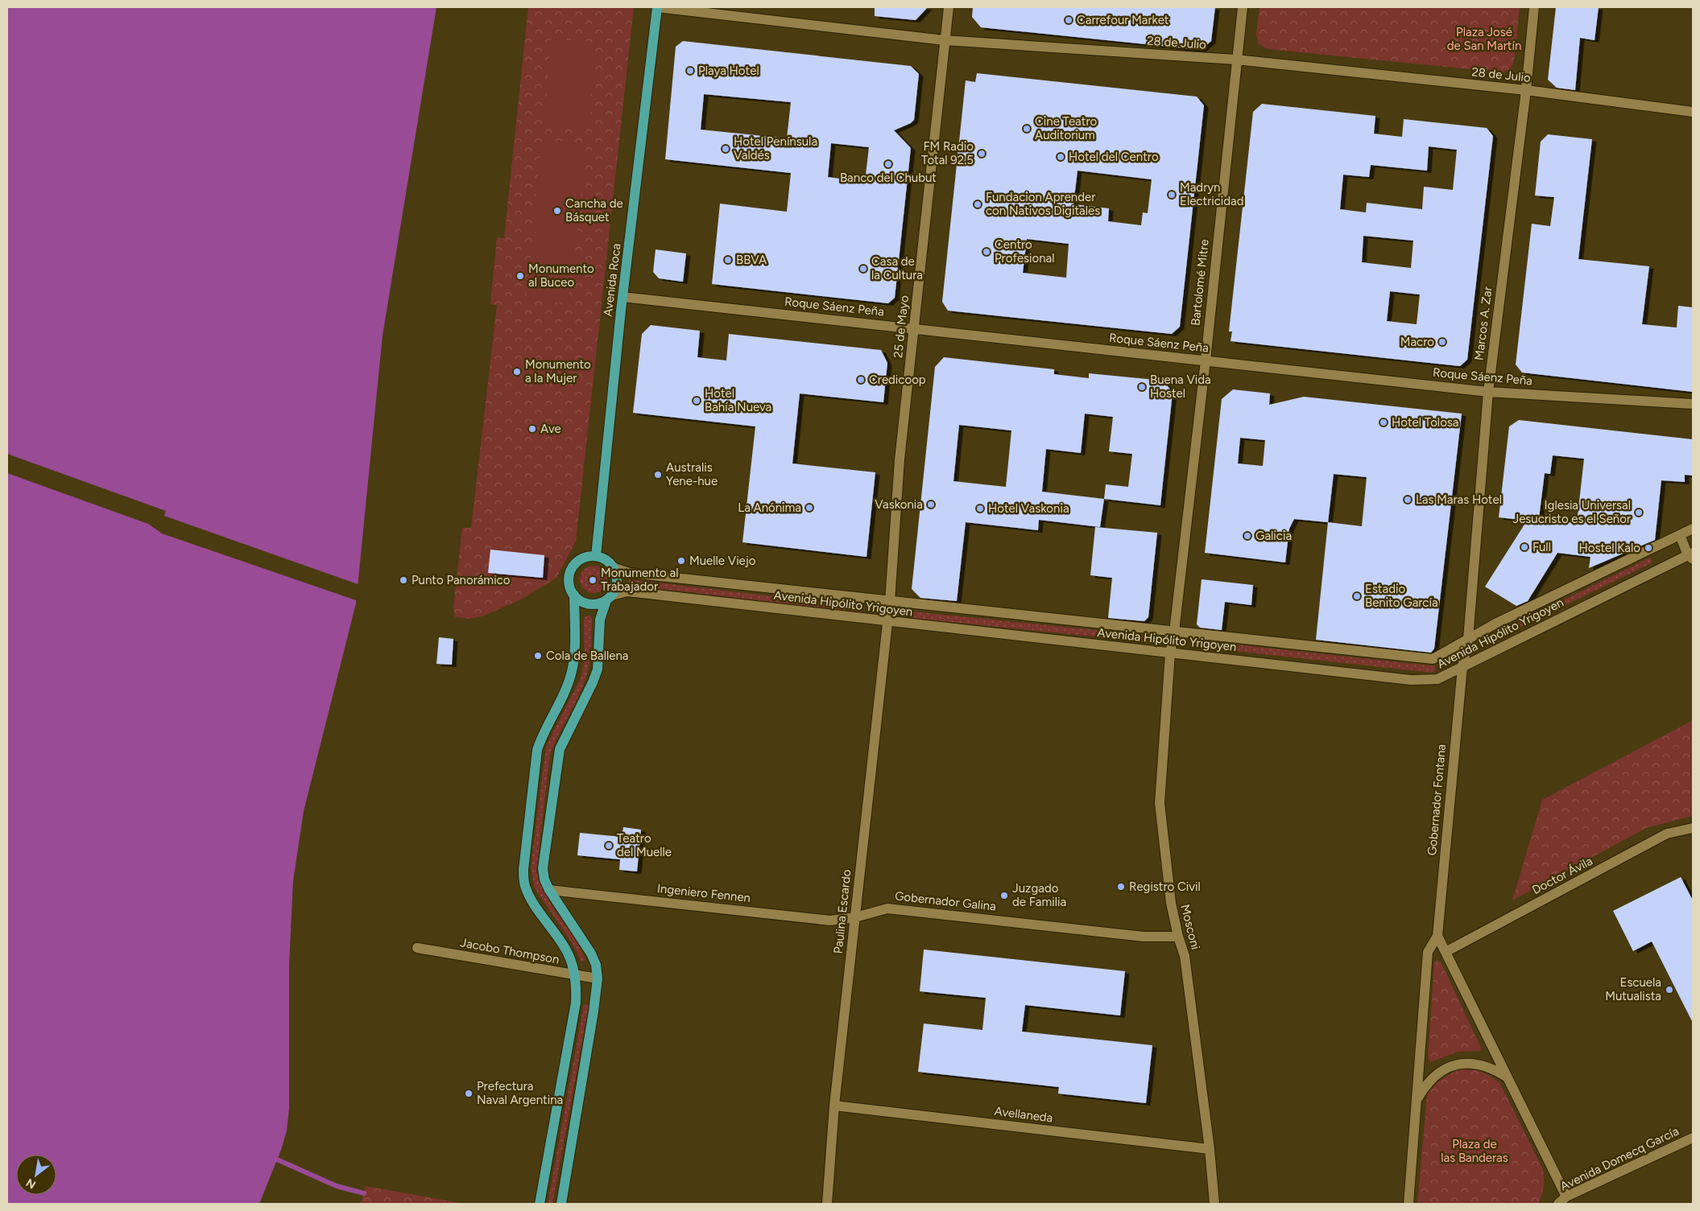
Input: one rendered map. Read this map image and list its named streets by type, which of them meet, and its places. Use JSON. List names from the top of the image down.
{
  "streets": {
    "main road": ["Avenida Roca"],
    "street": [
      "28 de Julio",
      "Bartolomé Mitre",
      "Roque Sáenz Peña",
      "Marcos A. Zar",
      "25 de Mayo",
      "Avenida Hipólito Yrigoyen",
      "Gobernador Fontana",
      "Doctor Ávila",
      "Ingeniero Fennen",
      "Gobernador Galina",
      "Paulina Escardo",
      "Mosconi",
      "Jacobo Thompson",
      "Avellaneda",
      "Avenida Domecq García"
    ]
  },
  "crossings": [
    ["28 de Julio", "Avenida Roca"],
    ["28 de Julio", "Bartolomé Mitre"],
    ["28 de Julio", "Marcos A. Zar"],
    ["28 de Julio", "25 de Mayo"],
    ["Avenida Roca", "Roque Sáenz Peña"],
    ["Avenida Roca", "Avenida Hipólito Yrigoyen"],
    ["Bartolomé Mitre", "Roque Sáenz Peña"],
    ["Bartolomé Mitre", "Avenida Hipólito Yrigoyen"],
    ["Bartolomé Mitre", "Mosconi"],
    ["Roque Sáenz Peña", "Marcos A. Zar"],
    ["Roque Sáenz Peña", "25 de Mayo"],
    ["Marcos A. Zar", "Avenida Hipólito Yrigoyen"],
    ["Marcos A. Zar", "Gobernador Fontana"],
    ["25 de Mayo", "Avenida Hipólito Yrigoyen"],
    ["25 de Mayo", "Paulina Escardo"],
    ["Avenida Hipólito Yrigoyen", "Gobernador Fontana"],
    ["Avenida Hipólito Yrigoyen", "Paulina Escardo"],
    ["Avenida Hipólito Yrigoyen", "Mosconi"],
    ["Ingeniero Fennen", "Gobernador Galina"],
    ["Ingeniero Fennen", "Paulina Escardo"],
    ["Gobernador Galina", "Paulina Escardo"],
    ["Gobernador Galina", "Mosconi"],
    ["Paulina Escardo", "Avellaneda"],
    ["Mosconi", "Avellaneda"]
  ],
  "parks": ["Plaza José de San Martín", "Plaza de las Banderas"],
  "places": [
    "Carrefour Market",
    "Playa Hotel",
    "Cine Teatro Auditorium",
    "Hotel Península Valdés",
    "FM Radio Total 92.5",
    "Hotel del Centro",
    "Banco del Chubut",
    "Madryn Electricidad",
    "Fundacion Aprender con Nativos Digitales",
    "Cancha de Básquet",
    "Centro Profesional",
    "BBVA",
    "Casa de la Cultura",
    "Monumento al Buceo",
    "Macro",
    "Monumento a la Mujer",
    "Credicoop",
    "Buena Vida Hostel",
    "Hotel Bahía Nueva",
    "Hotel Tolosa",
    "Ave",
    "Australis Yene-hue",
    "Las Maras Hotel",
    "Vaskonia",
    "La Anónima",
    "Hotel Vaskonia",
    "Iglesia Universal Jesucristo es el Señor",
    "Galicia",
    "Full",
    "Hostel Kalo",
    "Muelle Viejo",
    "Punto Panorámico",
    "Monumento al Trabajador",
    "Estadio Benito García",
    "Cola de Ballena",
    "Teatro del Muelle",
    "Registro Civil",
    "Juzgado de Familia",
    "Escuela Mutualista",
    "Prefectura Naval Argentina"
  ],
  "north": "bottom left"
}
